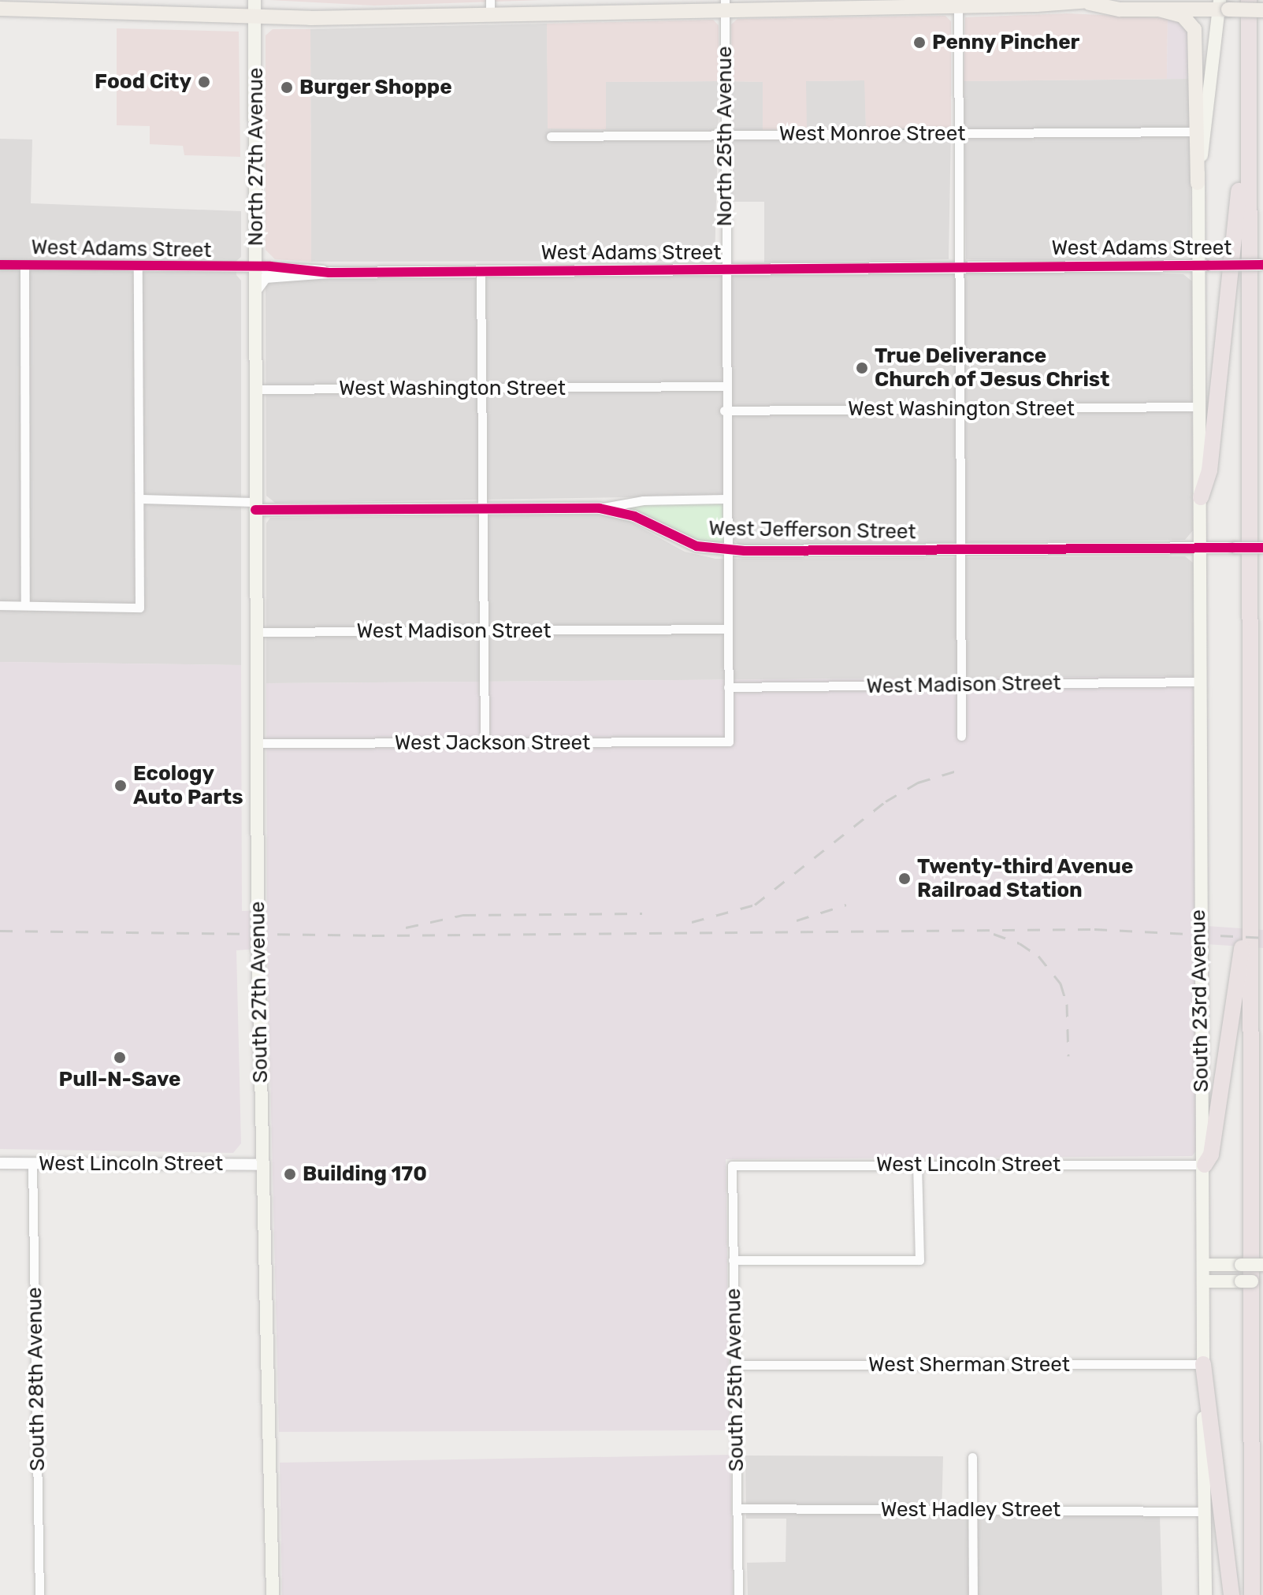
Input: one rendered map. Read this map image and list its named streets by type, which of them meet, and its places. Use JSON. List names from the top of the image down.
{
  "streets": {
    "main road": ["North 27th Avenue", "South 27th Avenue", "South 23rd Avenue"],
    "street": [
      "West Monroe Street",
      "North 25th Avenue",
      "West Adams Street",
      "West Washington Street",
      "West Jefferson Street",
      "West Madison Street",
      "West Jackson Street",
      "West Lincoln Street",
      "West Sherman Street",
      "South 28th Avenue",
      "South 25th Avenue",
      "West Hadley Street"
    ]
  },
  "crossings": [
    ["West Monroe Street", "North 25th Avenue"],
    ["North 25th Avenue", "West Adams Street"],
    ["North 25th Avenue", "West Washington Street"],
    ["North 27th Avenue", "West Adams Street"],
    ["North 27th Avenue", "West Washington Street"],
    ["North 27th Avenue", "South 27th Avenue"],
    ["West Adams Street", "South 23rd Avenue"],
    ["West Washington Street", "South 27th Avenue"],
    ["West Washington Street", "South 23rd Avenue"],
    ["West Jefferson Street", "South 27th Avenue"],
    ["West Jefferson Street", "South 23rd Avenue"],
    ["West Madison Street", "West Jackson Street"],
    ["West Madison Street", "South 27th Avenue"],
    ["West Madison Street", "South 23rd Avenue"],
    ["West Jackson Street", "South 27th Avenue"],
    ["South 27th Avenue", "West Lincoln Street"],
    ["South 23rd Avenue", "West Lincoln Street"],
    ["South 23rd Avenue", "West Sherman Street"],
    ["South 23rd Avenue", "West Hadley Street"],
    ["West Lincoln Street", "South 28th Avenue"],
    ["West Lincoln Street", "South 25th Avenue"],
    ["West Sherman Street", "South 25th Avenue"],
    ["South 25th Avenue", "West Hadley Street"]
  ],
  "places": [
    "Penny Pincher",
    "Food City",
    "Burger Shoppe",
    "True Deliverance Church of Jesus Christ",
    "Ecology Auto Parts",
    "Twenty-third Avenue Railroad Station",
    "Pull-N-Save",
    "Building 170"
  ]
}
